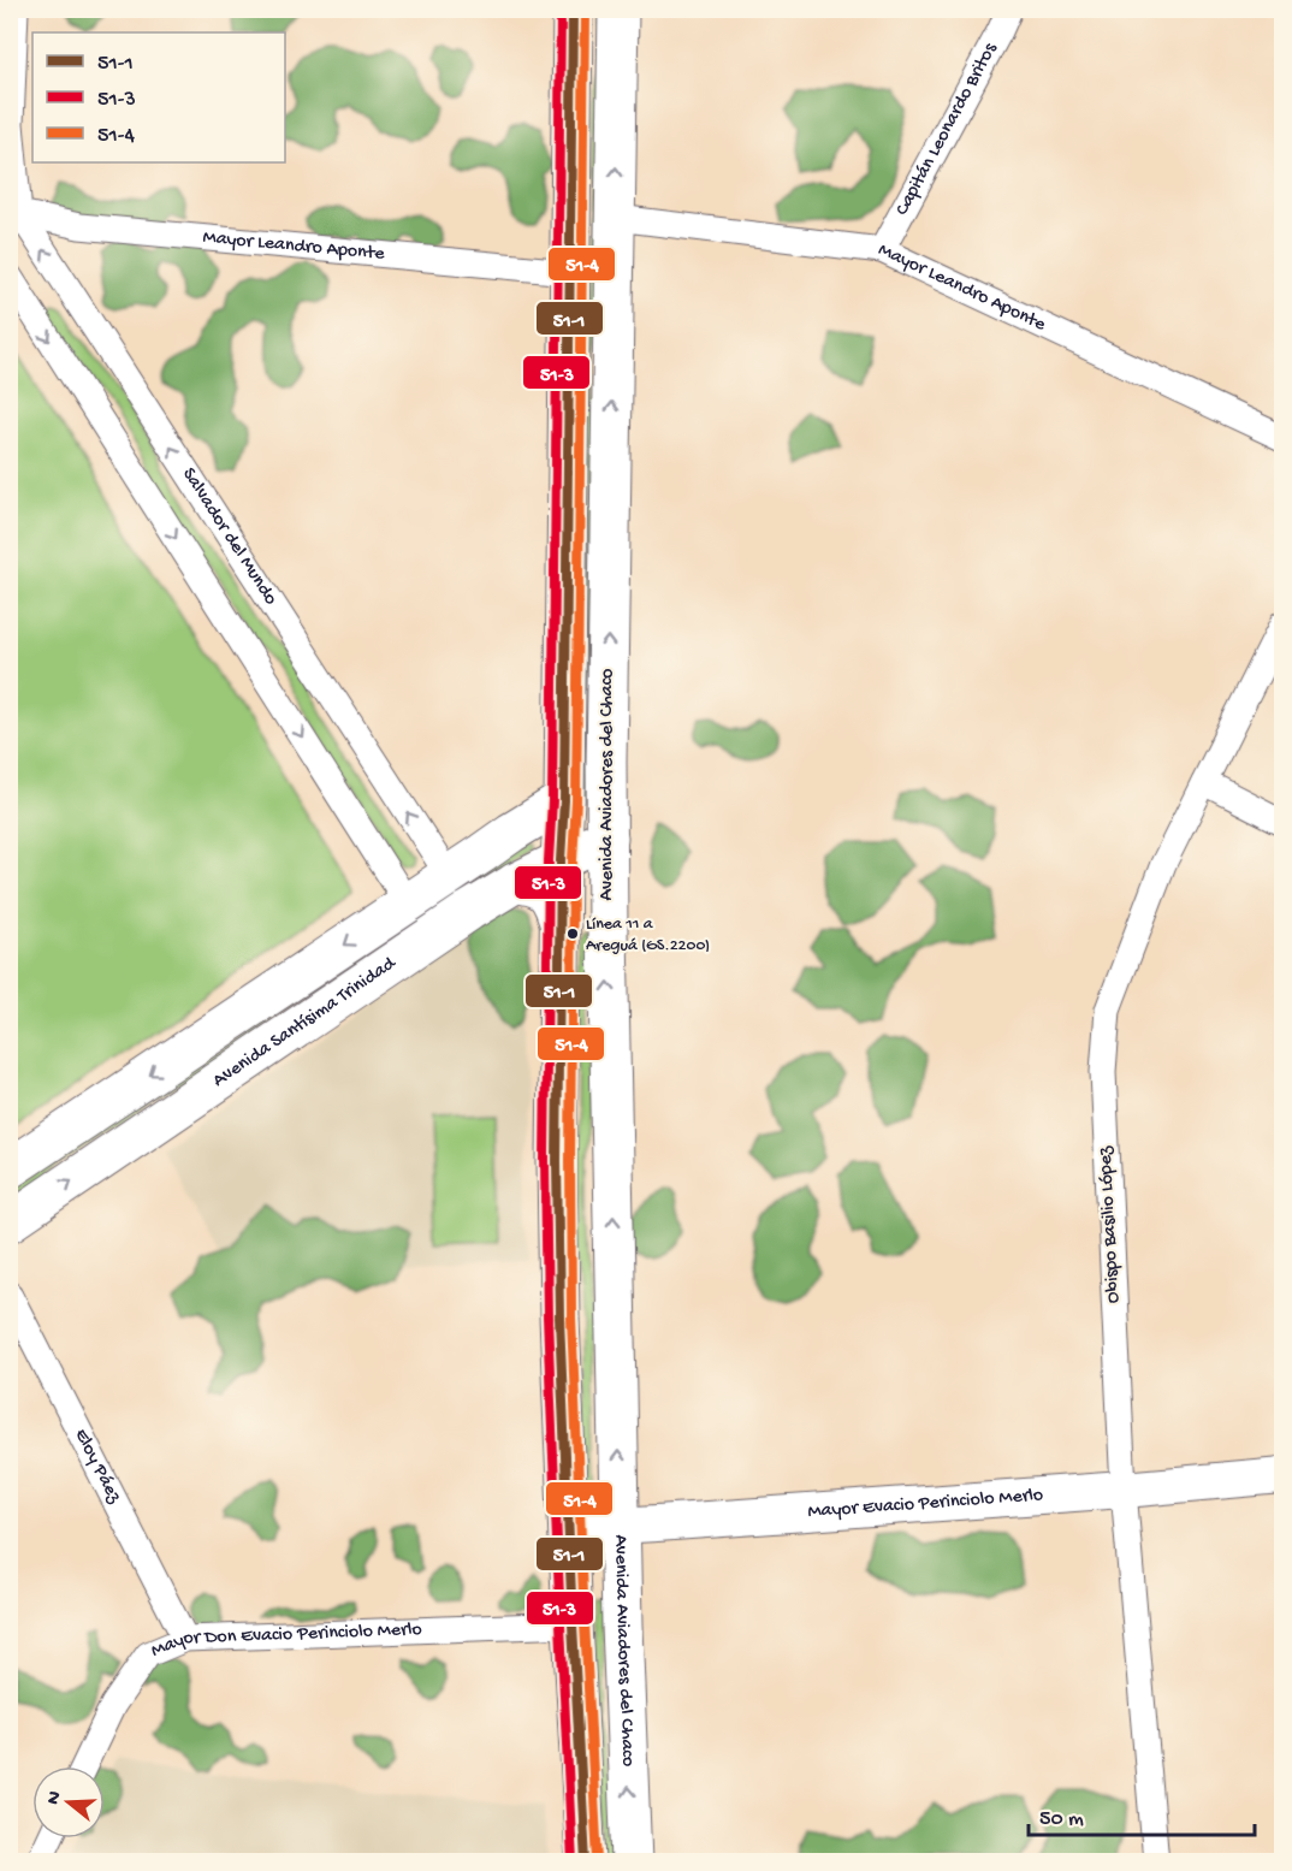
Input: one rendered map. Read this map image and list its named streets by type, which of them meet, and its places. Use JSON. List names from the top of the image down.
{
  "streets": {
    "main road": ["Avenida Aviadores del Chaco", "Avenida Santísima Trinidad"],
    "street": [
      "Capitán Leonardo Britos",
      "Mayor Leandro Aponte",
      "Salvador del Mundo",
      "Obispo Basilio López",
      "Eloy Páez",
      "Mayor Evacio Perinciolo Merlo",
      "Mayor Don Evacio Perinciolo Merlo"
    ]
  },
  "crossings": [
    ["Capitán Leonardo Britos", "Mayor Leandro Aponte"],
    ["Mayor Leandro Aponte", "Salvador del Mundo"],
    ["Mayor Leandro Aponte", "Avenida Aviadores del Chaco"],
    ["Salvador del Mundo", "Avenida Santísima Trinidad"],
    ["Avenida Aviadores del Chaco", "Avenida Santísima Trinidad"],
    ["Avenida Aviadores del Chaco", "Mayor Evacio Perinciolo Merlo"],
    ["Obispo Basilio López", "Mayor Evacio Perinciolo Merlo"],
    ["Eloy Páez", "Mayor Don Evacio Perinciolo Merlo"]
  ],
  "places": ["Línea 11 a Areguá (GS.2200)"],
  "lines": ["transit line 51-1", "transit line 51-3", "transit line 51-4"],
  "legend": ["51-1", "51-3", "51-4"],
  "scale_bar": "50 m",
  "north": "left"
}
